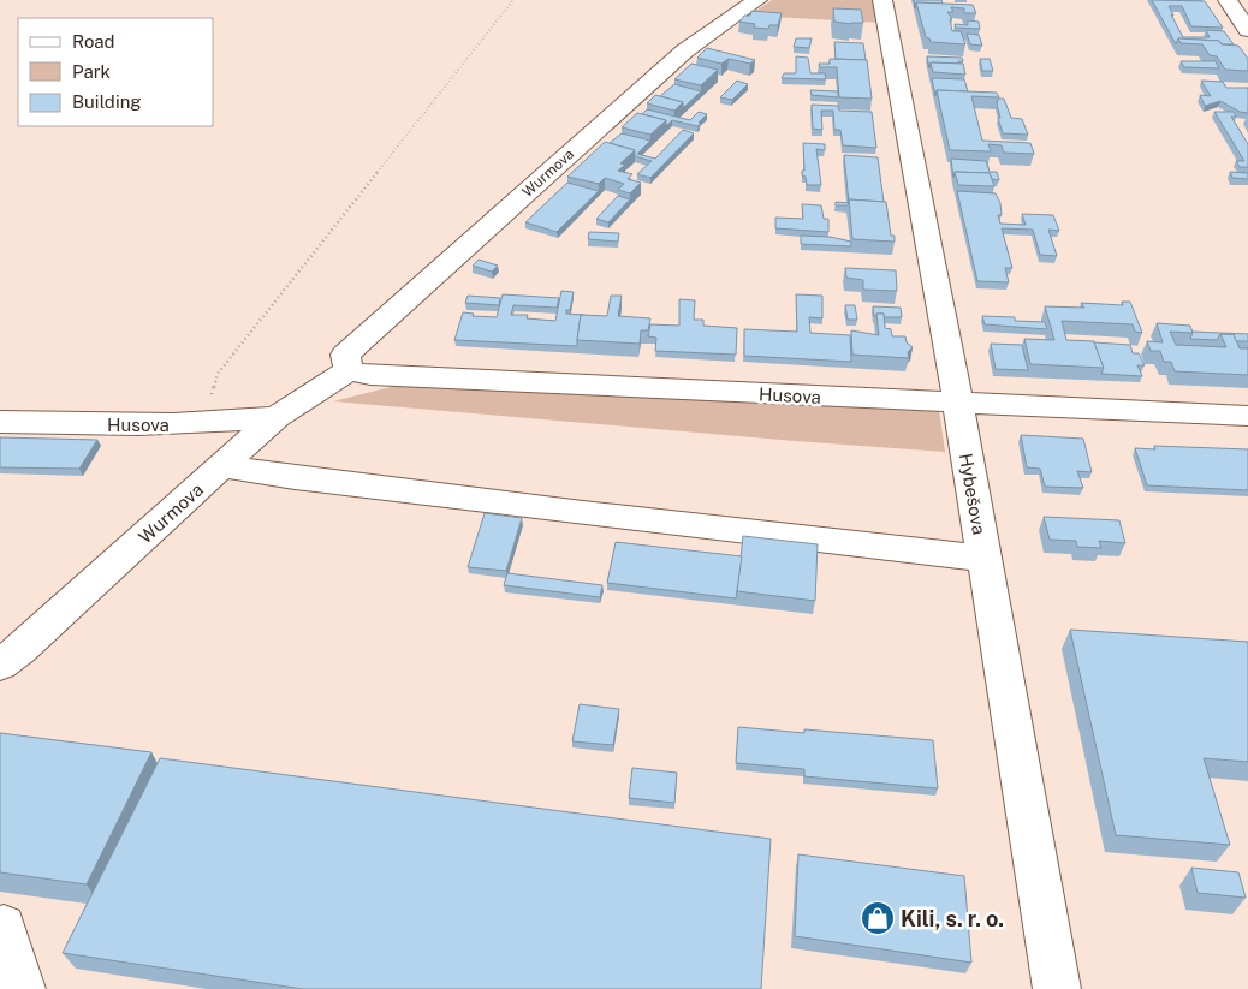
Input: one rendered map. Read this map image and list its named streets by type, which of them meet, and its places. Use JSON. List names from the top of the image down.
{
  "streets": {
    "street": ["Wurmova", "Husova", "Hybešova"]
  },
  "crossings": [
    ["Wurmova", "Husova"],
    ["Husova", "Hybešova"]
  ],
  "places": {
    "shop": ["Kili, s. r. o."]
  },
  "legend": ["Road", "Park", "Building"]
}
